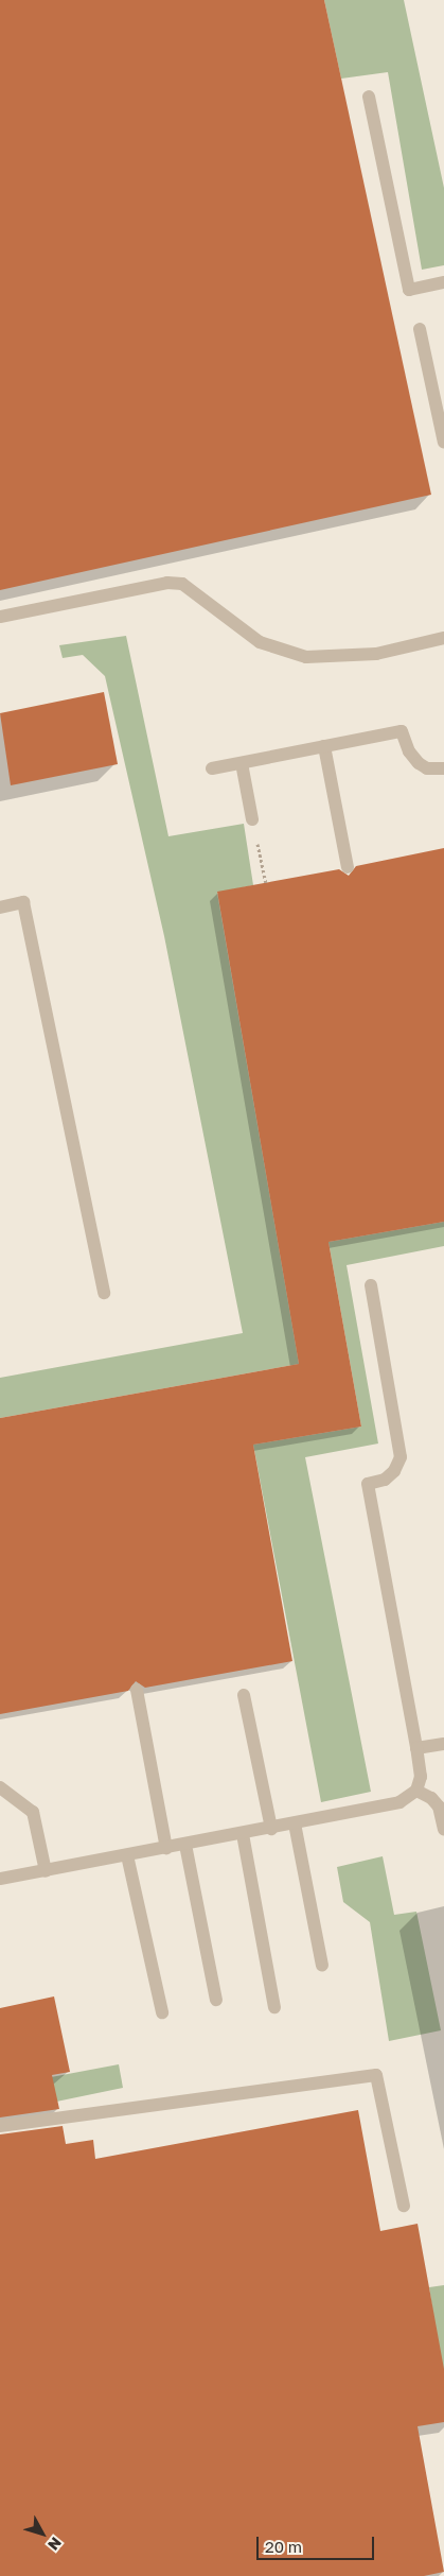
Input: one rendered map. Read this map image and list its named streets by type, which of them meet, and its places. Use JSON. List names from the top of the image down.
{
  "scale_bar": "20 m",
  "north": "bottom right"
}
